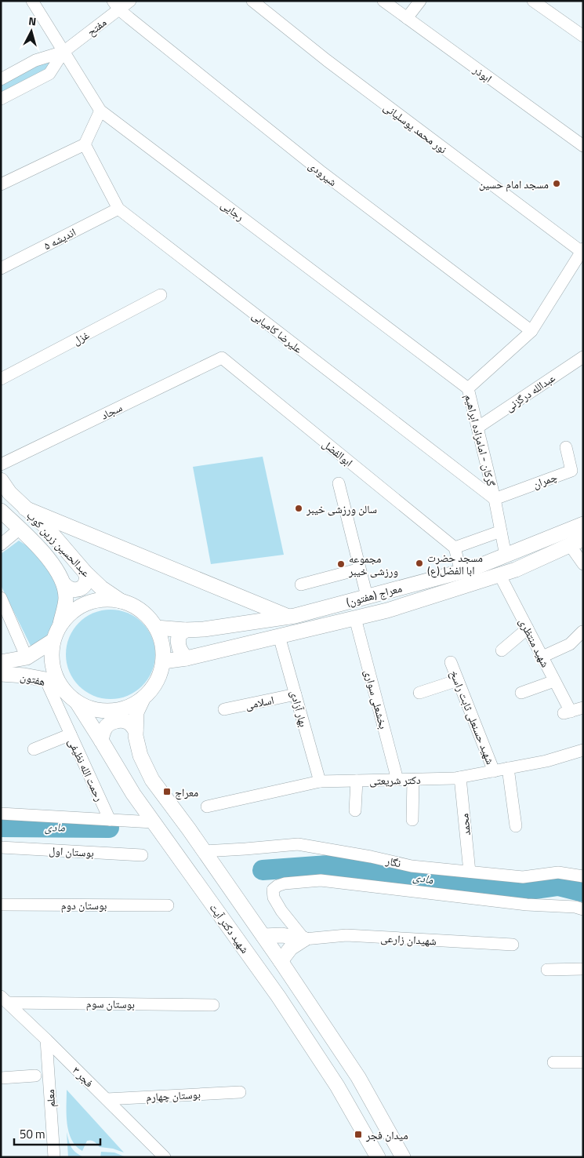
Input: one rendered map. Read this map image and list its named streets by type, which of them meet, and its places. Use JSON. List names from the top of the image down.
{
  "streets": {
    "main road": [
      "عبدالحسین زرین کوب",
      "معراج (هفتون)",
      "هفتون",
      "شهید دکتر آیت"
    ],
    "street": [
      "مفتح",
      "ابوذر",
      "نور محمد یوسلیانی",
      "شیرودی",
      "رجایی",
      "اندیشه ۵",
      "علیرضا کامیابی",
      "غزل",
      "عبدالله درگزنی",
      "سجاد",
      "گرکان - امامزاده ابراهیم",
      "ابوالفضل",
      "چمران",
      "شهید منتظری",
      "بخشعلی سواری",
      "اسلامی",
      "بهار آزادی",
      "شهید حسنعلی ثابت راسخ",
      "رحمت الله نظیفی",
      "دکتر شریعتی",
      "محمد",
      "بوستان اول",
      "نگار",
      "بوستان دوم",
      "شهیدان زارعی",
      "بوستان سوم",
      "فجر ۳",
      "بوستان چهارم",
      "معلم"
    ]
  },
  "crossings": [
    ["مفتح", "شیرودی"],
    ["مفتح", "رجایی"],
    ["نور محمد یوسلیانی", "گرکان - امامزاده ابراهیم"],
    ["شیرودی", "گرکان - امامزاده ابراهیم"],
    ["رجایی", "گرکان - امامزاده ابراهیم"],
    ["اندیشه ۵", "علیرضا کامیابی"],
    ["علیرضا کامیابی", "گرکان - امامزاده ابراهیم"],
    ["علیرضا کامیابی", "چمران"],
    ["عبدالله درگزنی", "گرکان - امامزاده ابراهیم"],
    ["سجاد", "ابوالفضل"],
    ["گرکان - امامزاده ابراهیم", "چمران"],
    ["گرکان - امامزاده ابراهیم", "معراج (هفتون)"],
    ["عبدالحسین زرین کوب", "معراج (هفتون)"],
    ["عبدالحسین زرین کوب", "هفتون"],
    ["عبدالحسین زرین کوب", "شهید دکتر آیت"],
    ["معراج (هفتون)", "شهید منتظری"],
    ["معراج (هفتون)", "هفتون"],
    ["معراج (هفتون)", "بخشعلی سواری"],
    ["معراج (هفتون)", "بهار آزادی"],
    ["معراج (هفتون)", "شهید دکتر آیت"],
    ["هفتون", "رحمت الله نظیفی"],
    ["هفتون", "شهید دکتر آیت"],
    ["بخشعلی سواری", "دکتر شریعتی"],
    ["اسلامی", "بهار آزادی"],
    ["بهار آزادی", "دکتر شریعتی"],
    ["شهید حسنعلی ثابت راسخ", "دکتر شریعتی"],
    ["دکتر شریعتی", "محمد"],
    ["محمد", "نگار"],
    ["نگار", "شهید دکتر آیت"],
    ["بوستان سوم", "فجر ۳"],
    ["فجر ۳", "بوستان چهارم"],
    ["فجر ۳", "معلم"]
  ],
  "water": ["مادی"],
  "places": {
    "other": [
      "مسجد امام حسین",
      "سالن ورزشی خیبر",
      "مسجد حضرت ابا الفضل(ع)",
      "مجموعه ورزشی خیبر"
    ],
    "transit": ["معراج", "میدان فجر"]
  },
  "scale_bar": "50 m",
  "north": "top"
}
